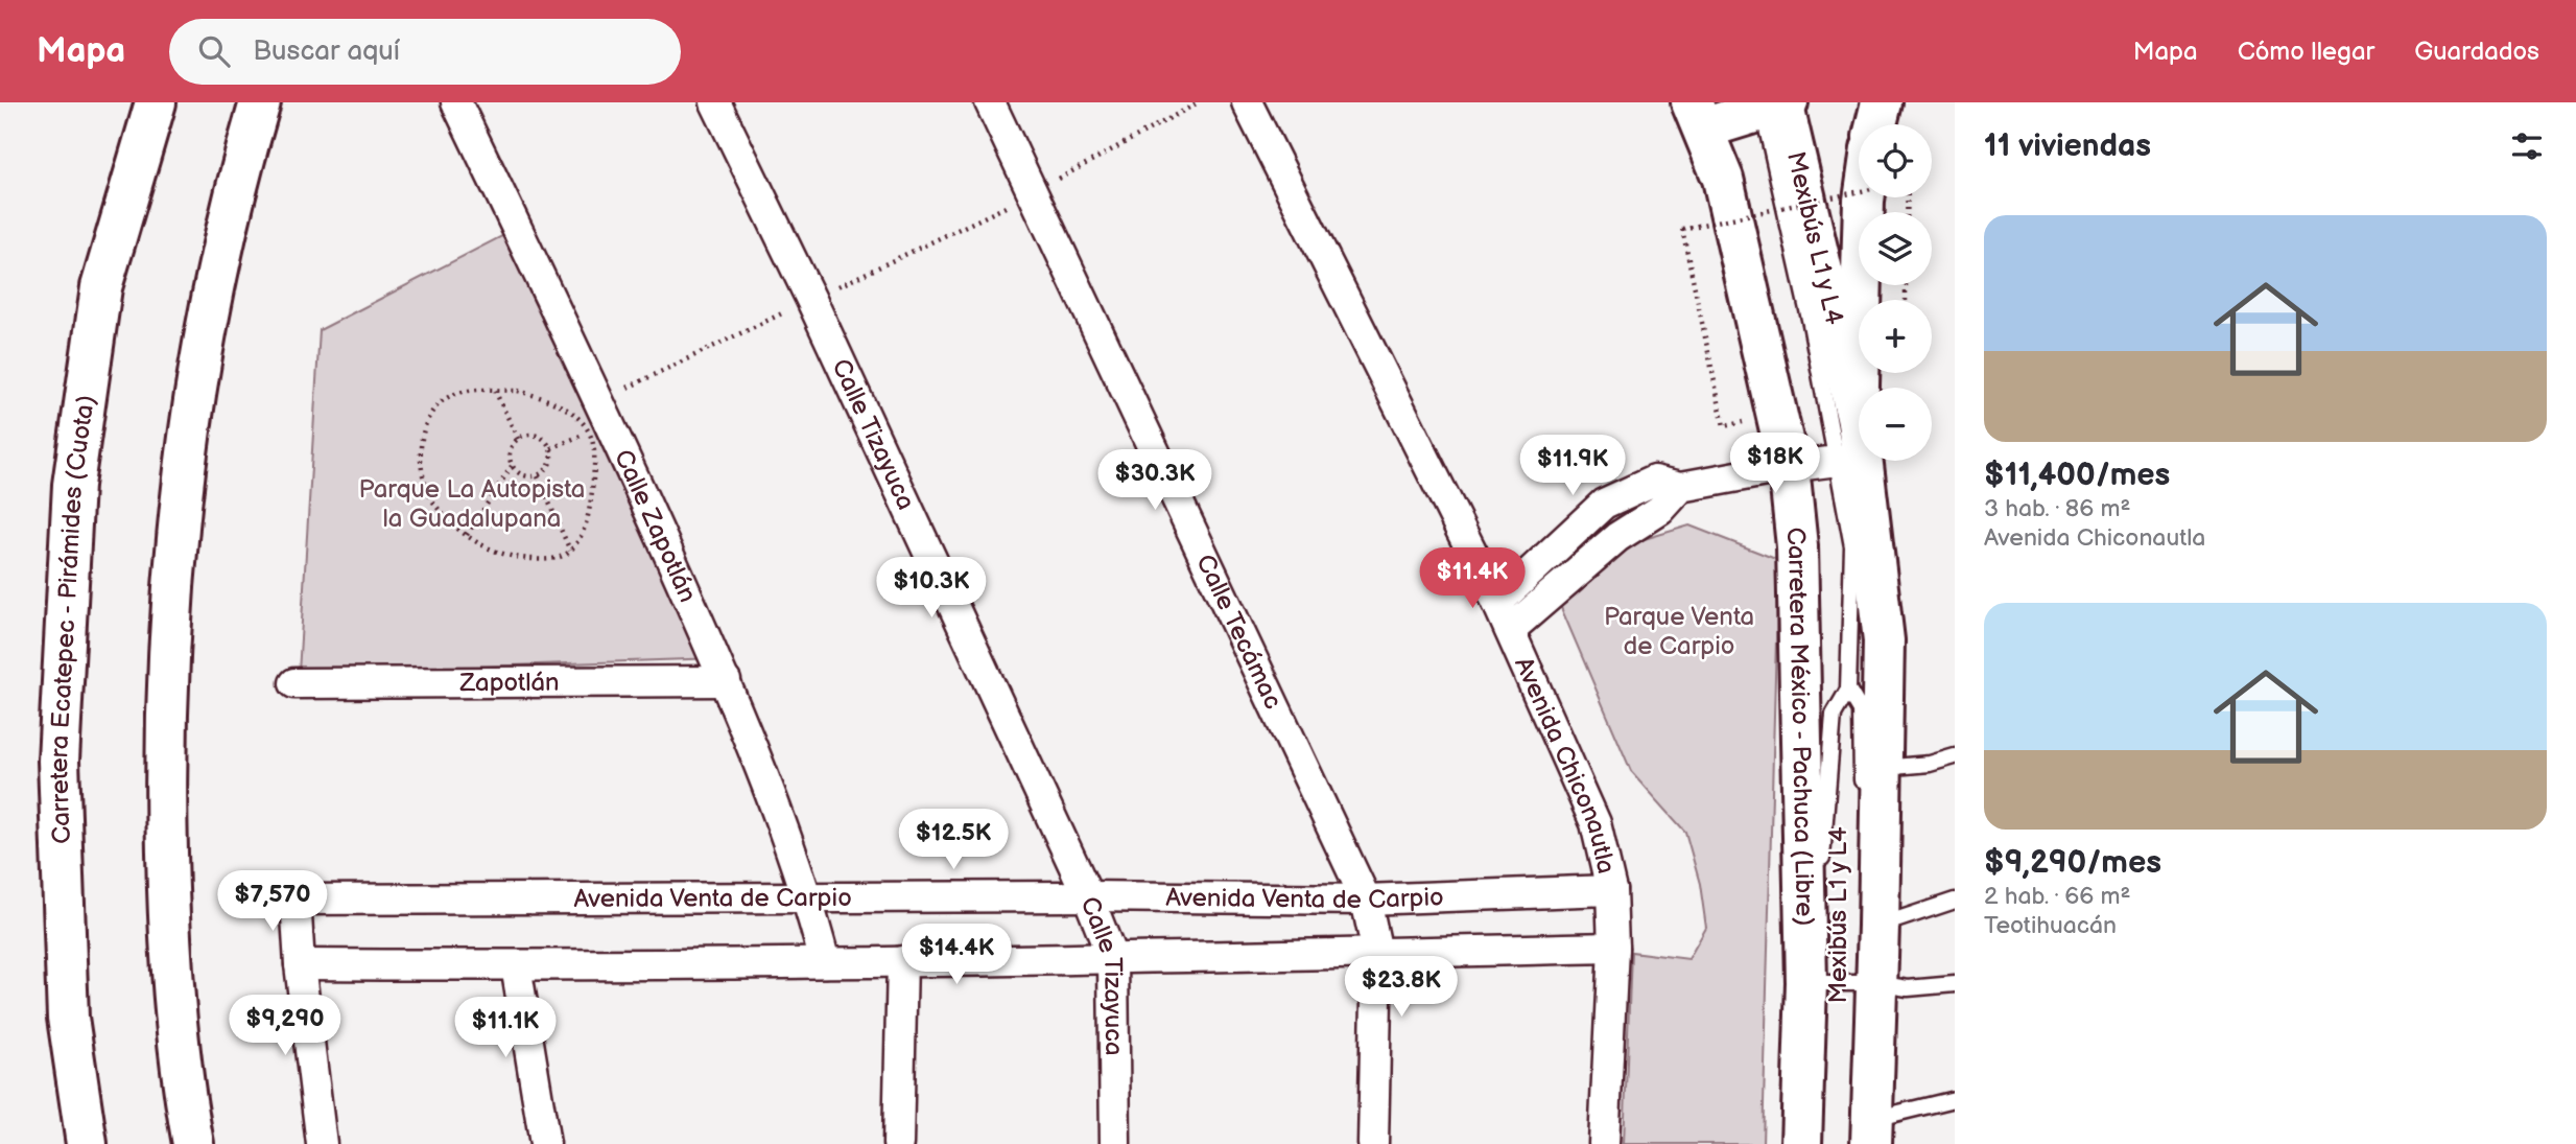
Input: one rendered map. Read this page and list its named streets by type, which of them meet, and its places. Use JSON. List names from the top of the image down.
{
  "streets": {
    "main road": ["Carretera Ecatepec - Pirámides (Cuota)", "Carretera México - Pachuca (Libre)"],
    "street": [
      "Calle Tizayuca",
      "Calle Zapotlán",
      "Calle Tecámac",
      "Zapotlán",
      "Avenida Chiconautla",
      "Avenida Venta de Carpio"
    ],
    "lane": ["Mexibús L1 y L4"]
  },
  "crossings": [
    ["Mexibús L1 y L4", "Carretera México - Pachuca (Libre)"],
    ["Calle Tizayuca", "Avenida Venta de Carpio"],
    ["Calle Zapotlán", "Zapotlán"],
    ["Calle Zapotlán", "Avenida Venta de Carpio"],
    ["Calle Tecámac", "Avenida Venta de Carpio"],
    ["Avenida Chiconautla", "Avenida Venta de Carpio"]
  ],
  "parks": ["Parque La Autopista la Guadalupana", "Parque Venta de Carpio"],
  "page": {
    "header": "Mapa",
    "search": "Buscar aquí",
    "nav": ["Mapa", "Cómo llegar", "Guardados"],
    "heading": "11 viviendas",
    "map_buttons": ["+", "−"],
    "list": [
      {
        "name": "$11,400/mes",
        "note": "3 hab. · 86 m² · Avenida Chiconautla"
      },
      {
        "name": "$9,290/mes",
        "note": "2 hab. · 66 m² · Teotihuacán"
      }
    ],
    "price": [
      "$18K",
      "$11.9K",
      "$30.3K",
      "$11.4K",
      "$10.3K",
      "$12.5K",
      "$7,570",
      "$14.4K",
      "$23.8K",
      "$9,290",
      "$11.1K"
    ]
  }
}
